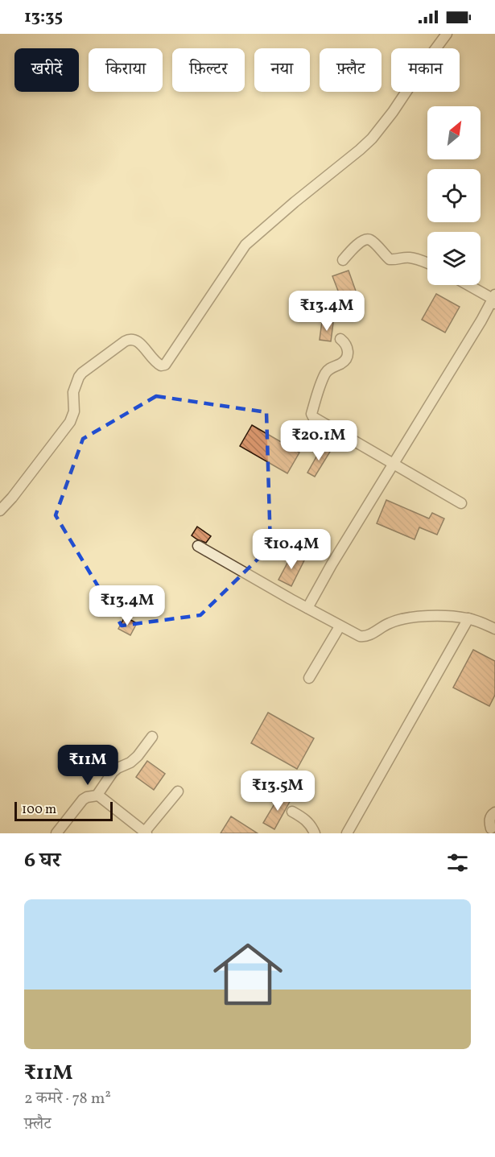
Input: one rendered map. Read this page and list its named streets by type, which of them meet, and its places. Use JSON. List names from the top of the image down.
{
  "scale_bar": "100 m",
  "north": "top right",
  "page": {
    "status": "13:35",
    "chip": [
      "खरीदें",
      "किराया",
      "फ़िल्टर",
      "नया",
      "फ़्लैट",
      "मकान"
    ],
    "price": [
      "₹13.4M",
      "₹20.1M",
      "₹10.4M",
      "₹13.4M",
      "₹11M",
      "₹13.5M"
    ],
    "scale": "100 m",
    "heading": "6 घर",
    "list": [
      {
        "name": "₹11M",
        "note": "2 कमरे · 78 m² · फ़्लैट"
      }
    ]
  }
}
